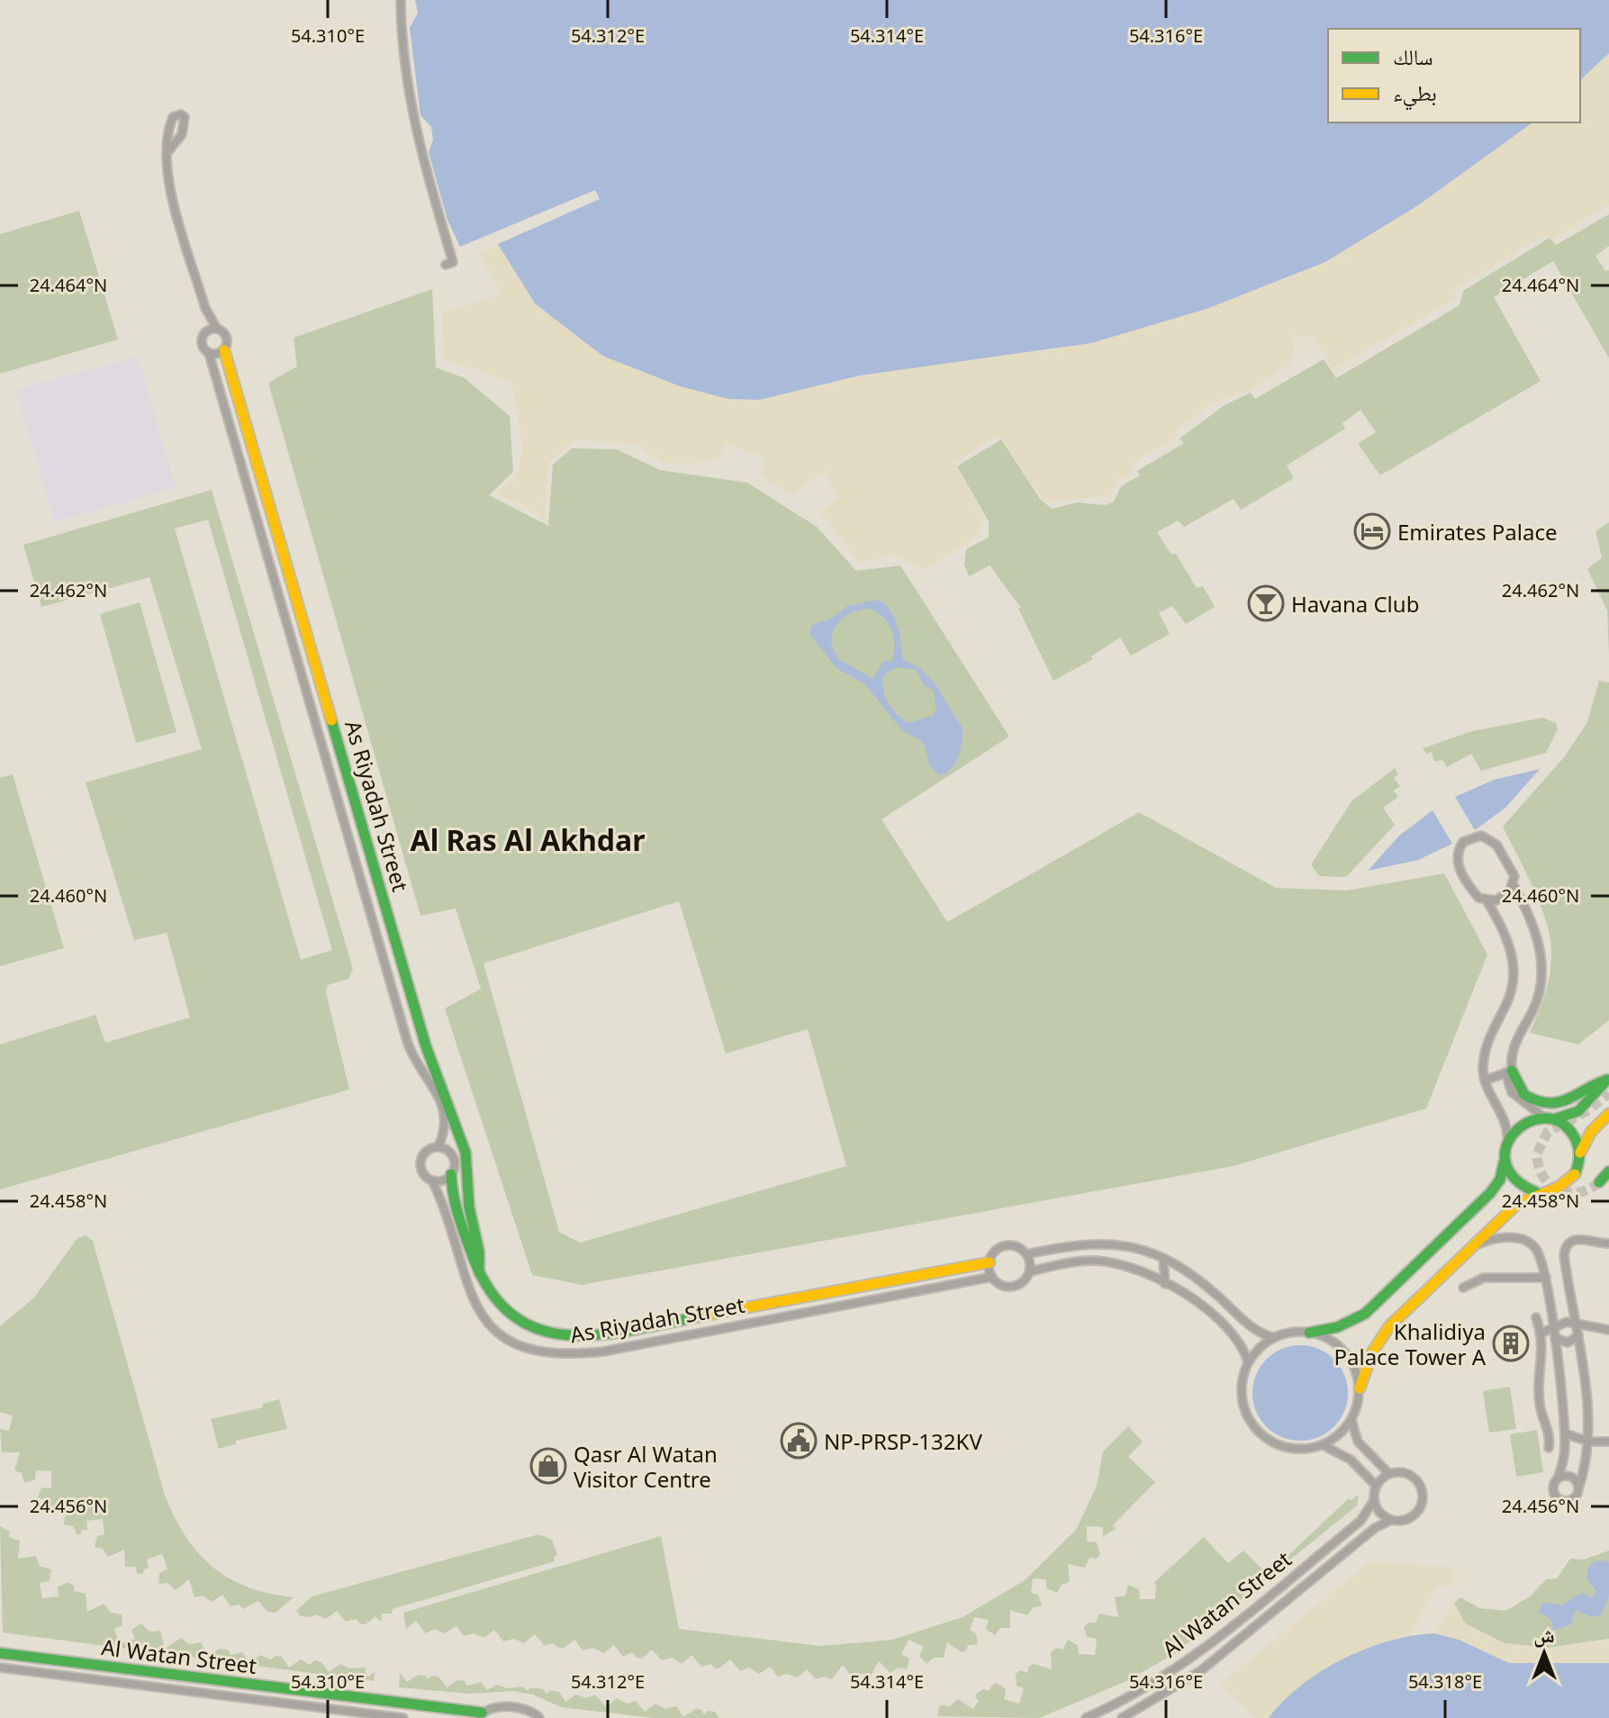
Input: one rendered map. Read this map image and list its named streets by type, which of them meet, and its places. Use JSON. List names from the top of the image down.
{
  "streets": {
    "street": ["As Riyadah Street", "Al Watan Street"]
  },
  "districts": ["Al Ras Al Akhdar"],
  "places": {
    "hotel": ["Emirates Palace"],
    "bar": ["Havana Club"],
    "building": ["Khalidiya Palace Tower A"],
    "public building": ["NP-PRSP-132KV"],
    "shop": ["Qasr Al Watan Visitor Centre"]
  },
  "legend": ["سالك", "بطيء"],
  "north": "top",
  "coordinates": [
    "54.310°E",
    "54.312°E",
    "54.314°E",
    "54.316°E",
    "24.464°N",
    "24.462°N",
    "24.460°N",
    "24.458°N",
    "24.456°N",
    "54.318°E"
  ]
}
